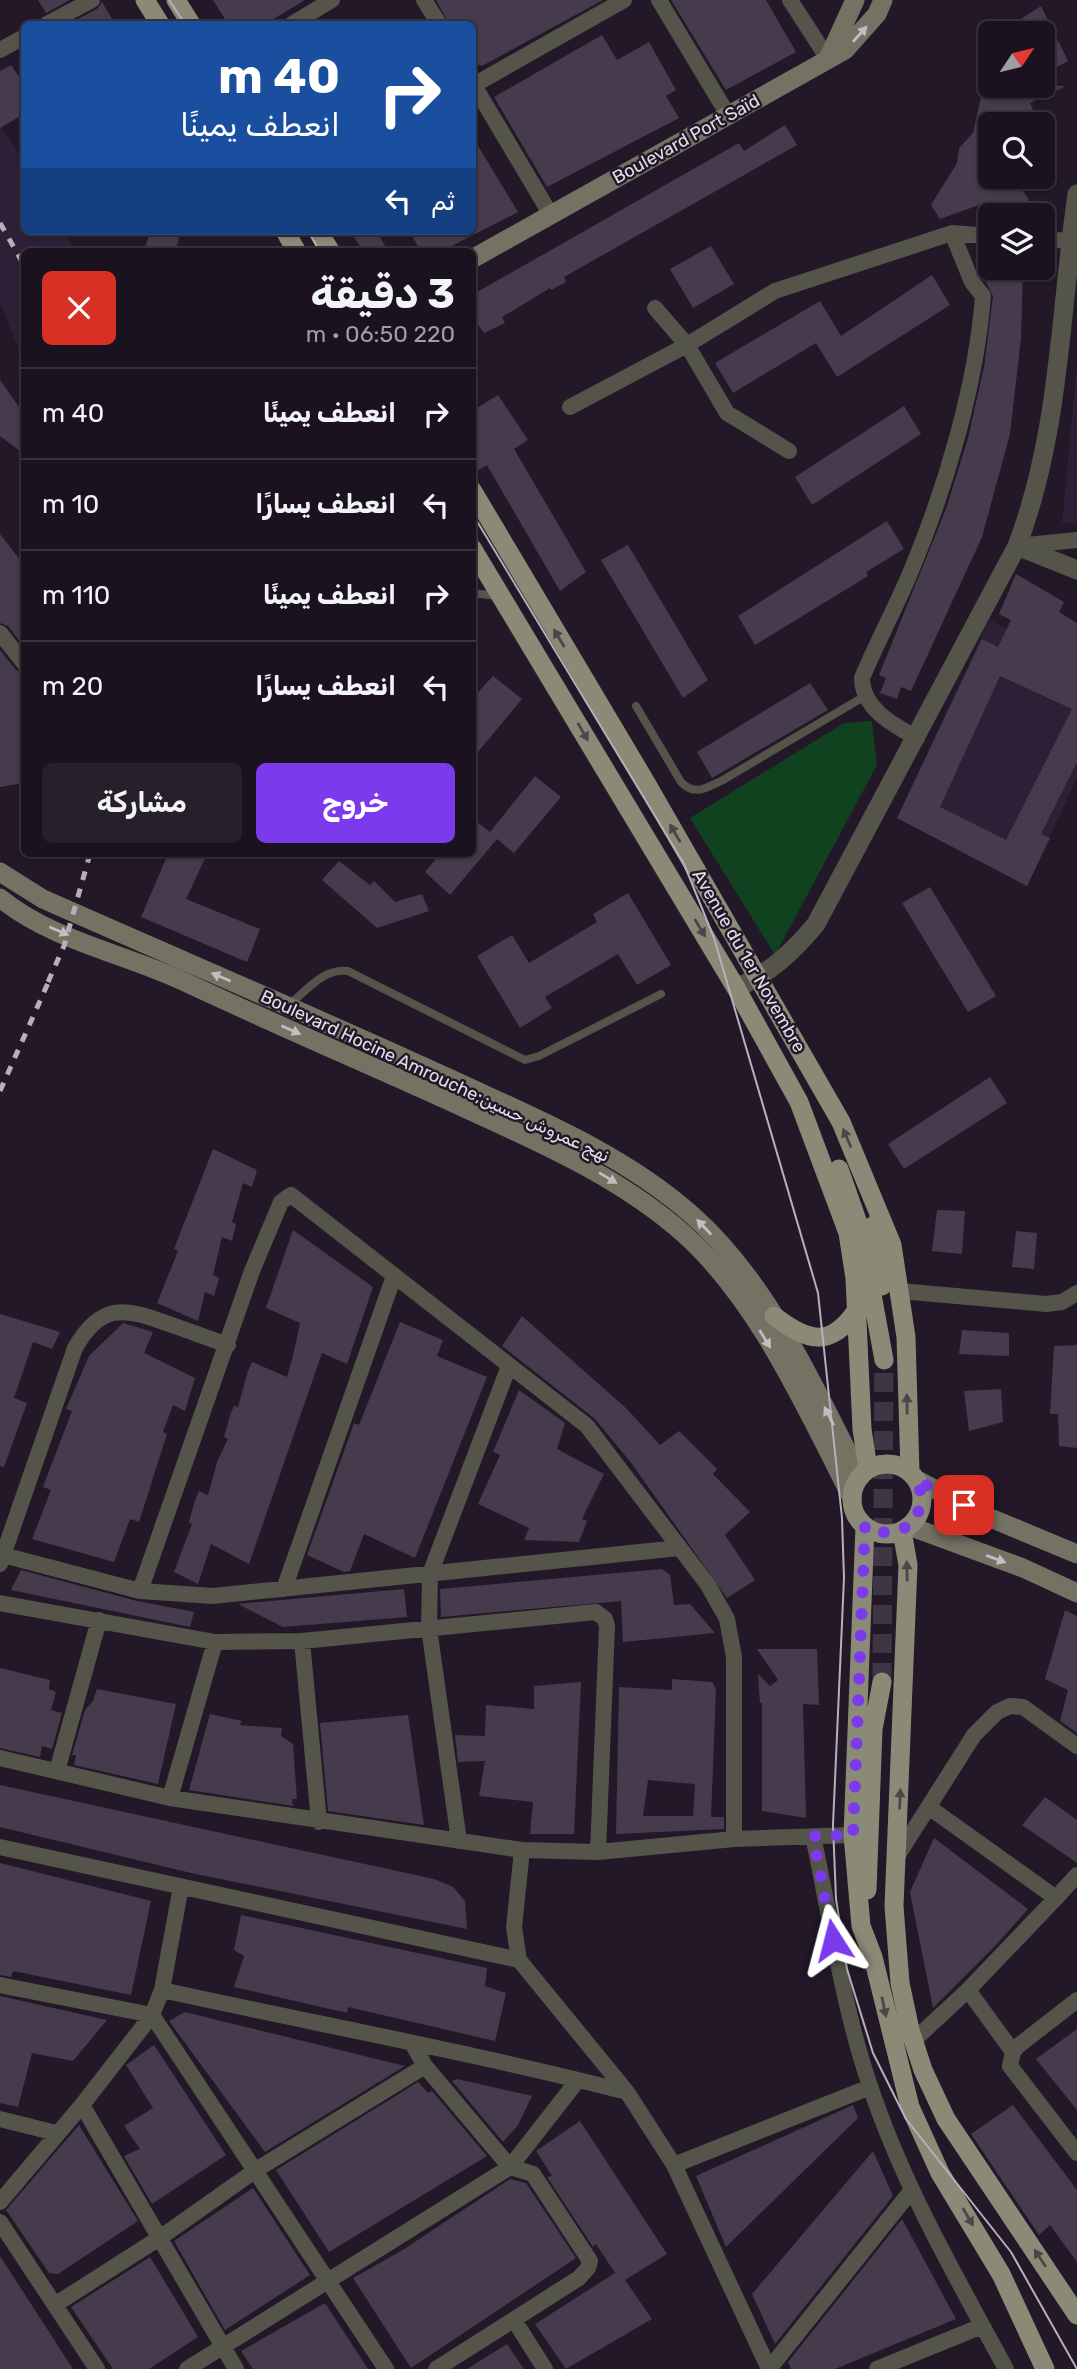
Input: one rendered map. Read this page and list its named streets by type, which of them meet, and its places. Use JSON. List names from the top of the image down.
{
  "streets": {
    "main road": ["Boulevard Port Saïd", "Avenue du 1er Novembre", "Boulevard Hocine Amrouche;نهج عمروش حسين"]
  },
  "crossings": [
    ["Avenue du 1er Novembre", "Boulevard Hocine Amrouche;نهج عمروش حسين"]
  ],
  "north": "top right",
  "page": {
    "turn": ["40 m", "انعطف يمينًا"],
    "then": "ثم",
    "heading": ["3 دقيقة", "220 m · 06:50"],
    "list": [
      {
        "name": "انعطف يمينًا",
        "value": "40 m"
      },
      {
        "name": "انعطف يسارًا",
        "value": "10 m"
      },
      {
        "name": "انعطف يمينًا",
        "value": "110 m"
      },
      {
        "name": "انعطف يسارًا",
        "value": "20 m"
      }
    ],
    "buttons": ["خروج", "مشاركة"]
  }
}
